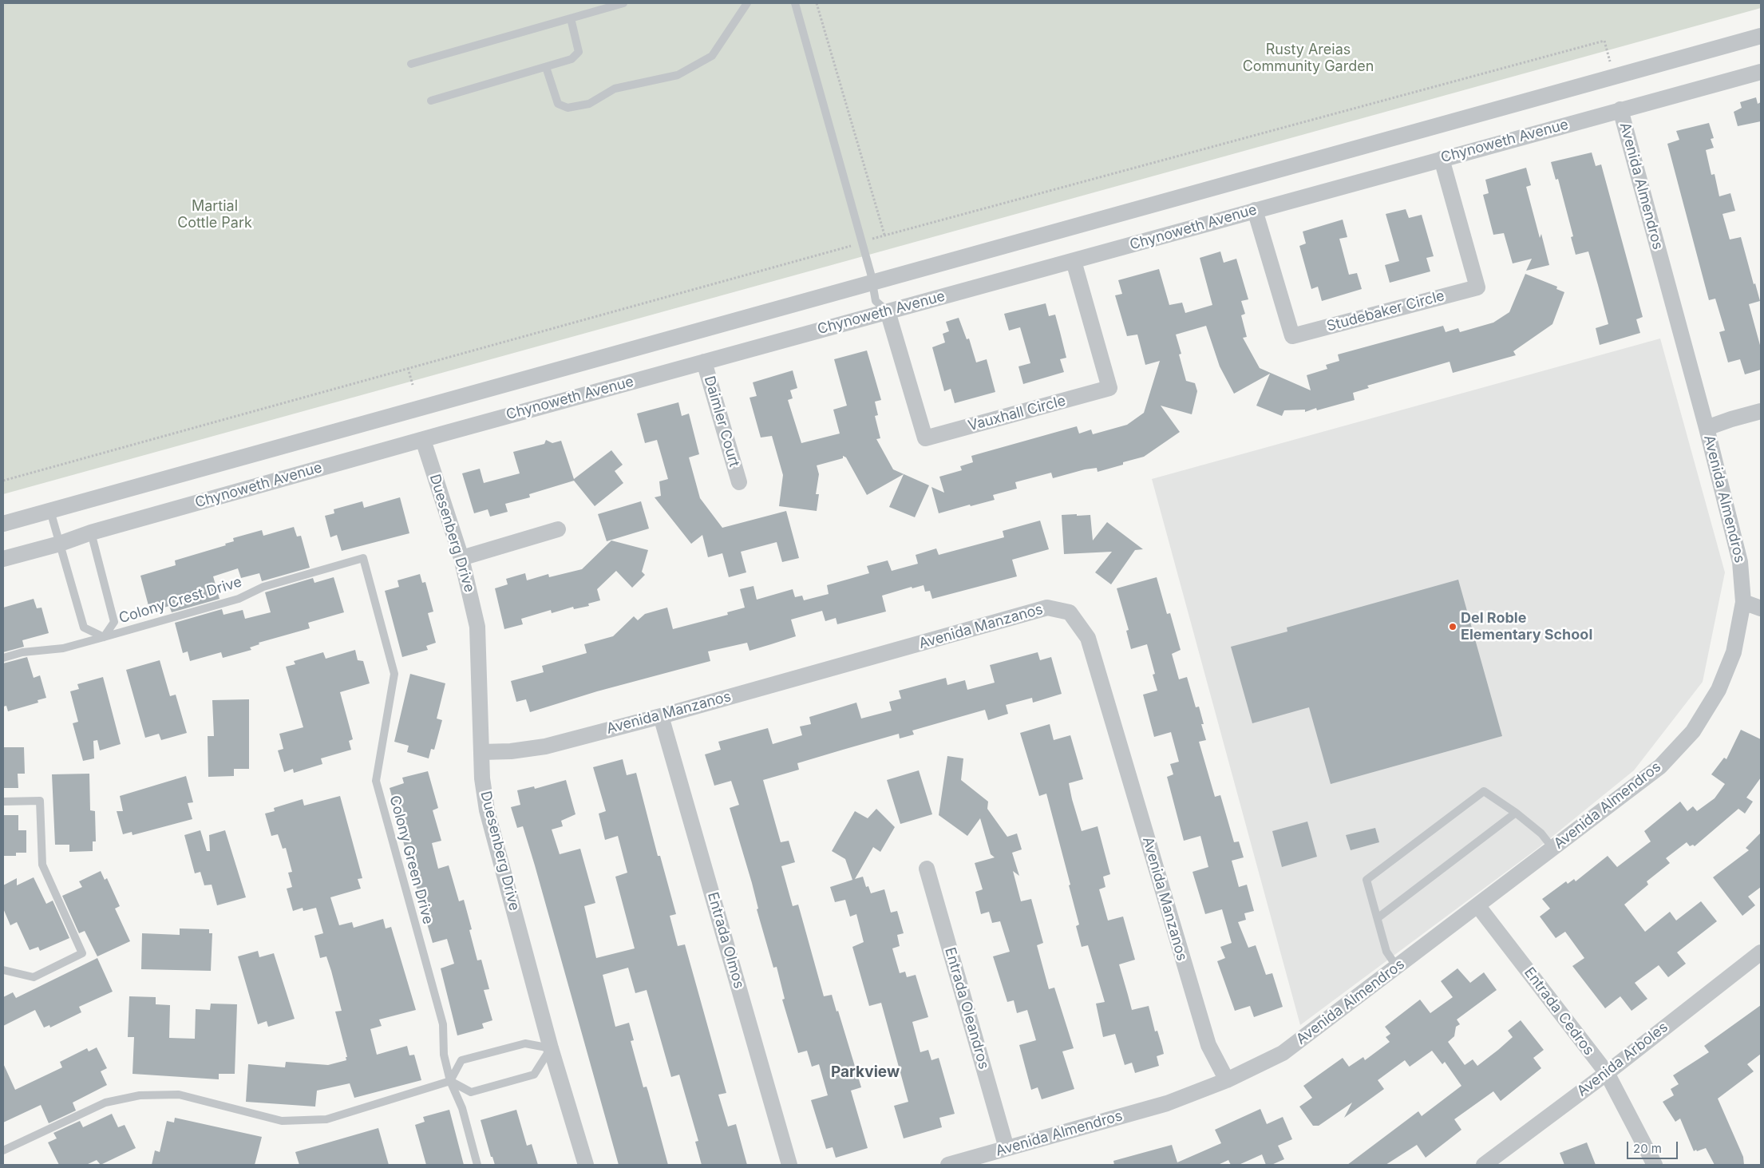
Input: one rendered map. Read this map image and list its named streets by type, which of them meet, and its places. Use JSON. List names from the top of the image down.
{
  "streets": {
    "street": [
      "Chynoweth Avenue",
      "Avenida Almendros",
      "Studebaker Circle",
      "Vauxhall Circle",
      "Daimler Court",
      "Duesenberg Drive",
      "Avenida Manzanos",
      "Entrada Olmos",
      "Entrada Oleandros",
      "Entrada Cedros",
      "Avenida Arboles"
    ],
    "lane": ["Colony Crest Drive", "Colony Green Drive"]
  },
  "crossings": [
    ["Chynoweth Avenue", "Avenida Almendros"],
    ["Chynoweth Avenue", "Studebaker Circle"],
    ["Chynoweth Avenue", "Vauxhall Circle"],
    ["Chynoweth Avenue", "Daimler Court"],
    ["Chynoweth Avenue", "Duesenberg Drive"],
    ["Avenida Almendros", "Avenida Manzanos"],
    ["Avenida Almendros", "Entrada Oleandros"],
    ["Avenida Almendros", "Entrada Cedros"],
    ["Duesenberg Drive", "Avenida Manzanos"],
    ["Colony Crest Drive", "Colony Green Drive"],
    ["Avenida Manzanos", "Entrada Olmos"],
    ["Entrada Cedros", "Avenida Arboles"]
  ],
  "districts": ["Parkview"],
  "parks": ["Rusty Areias Community Garden", "Martial Cottle Park"],
  "places": ["Del Roble Elementary School"],
  "scale_bar": "20 m"
}
